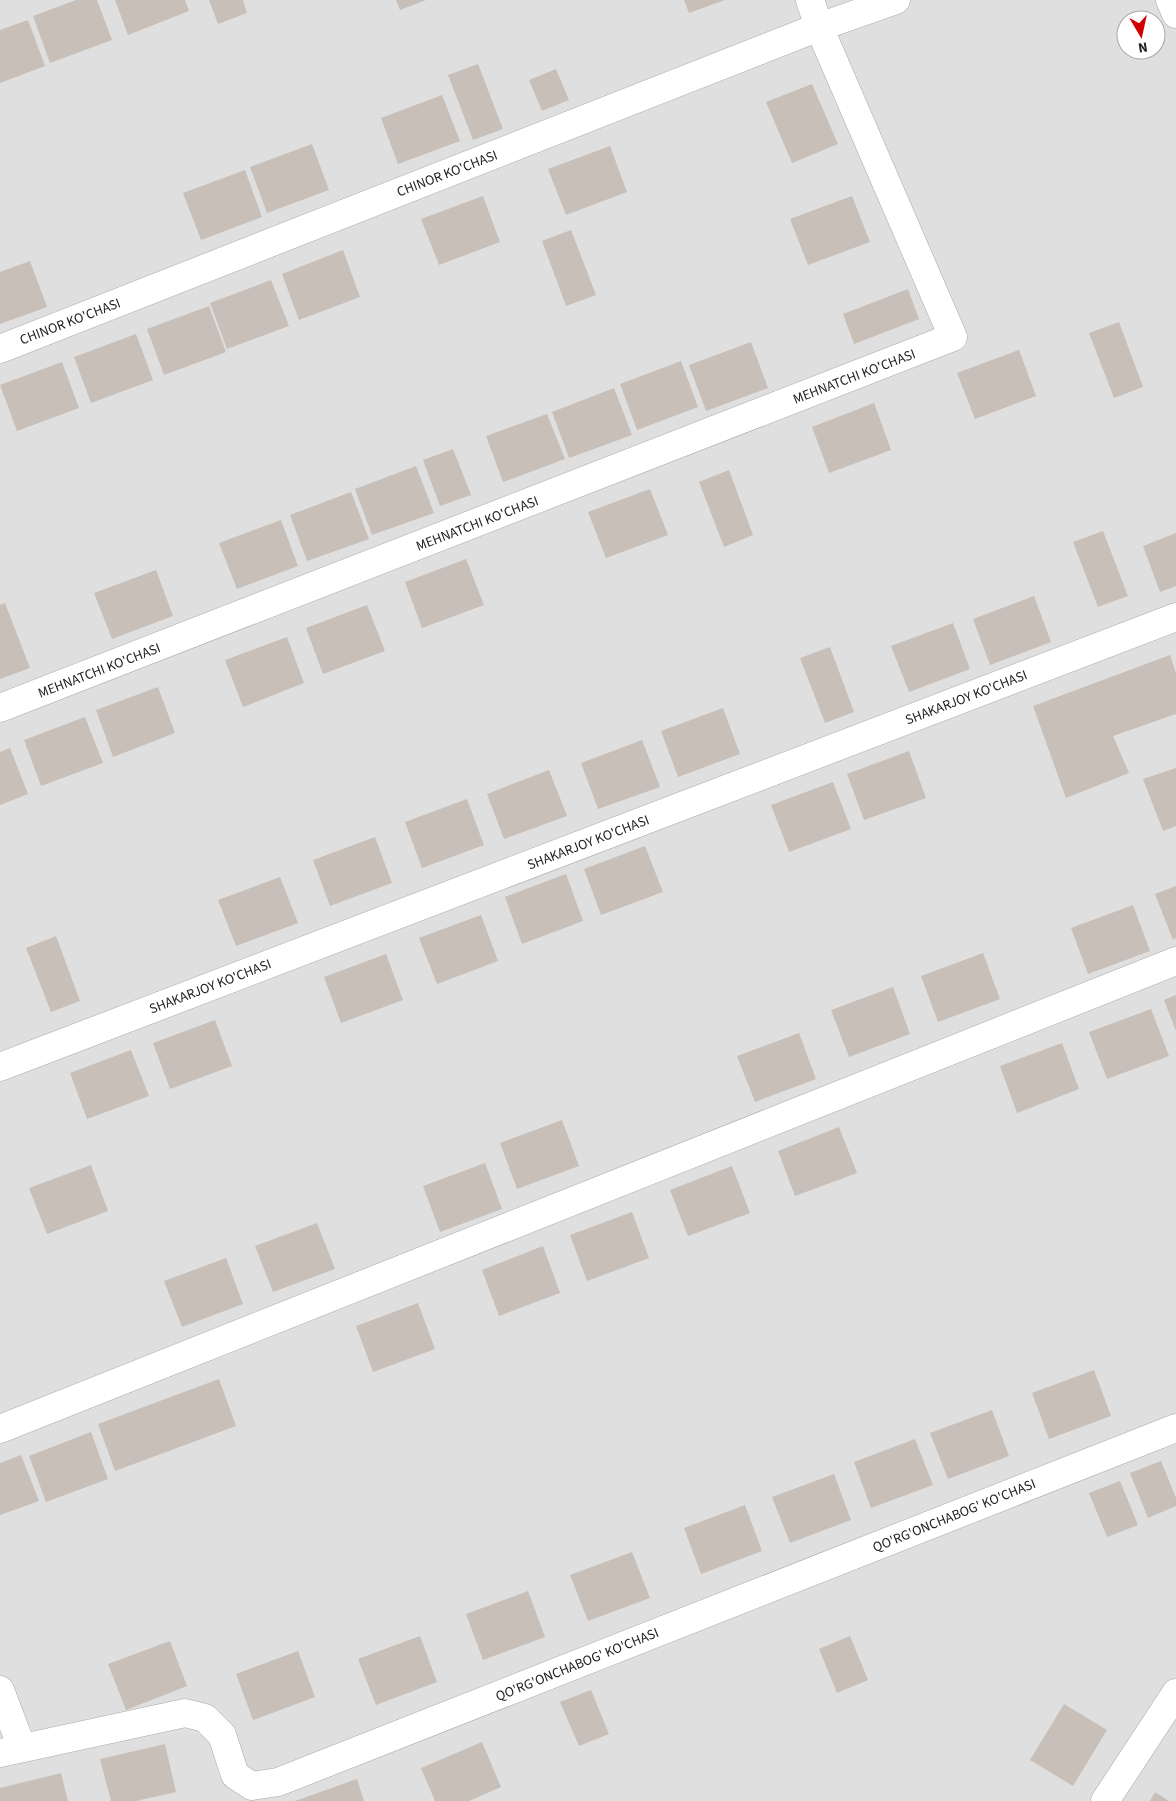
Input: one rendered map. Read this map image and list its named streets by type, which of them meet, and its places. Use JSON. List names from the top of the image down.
{
  "streets": {
    "street": [
      "CHINOR KO'CHASI",
      "MEHNATCHI KO'CHASI",
      "SHAKARJOY KO'CHASI",
      "QO'RG'ONCHABOG' KO'CHASI"
    ]
  },
  "crossings": [
    ["CHINOR KO'CHASI", "MEHNATCHI KO'CHASI"]
  ],
  "north": "bottom"
}
